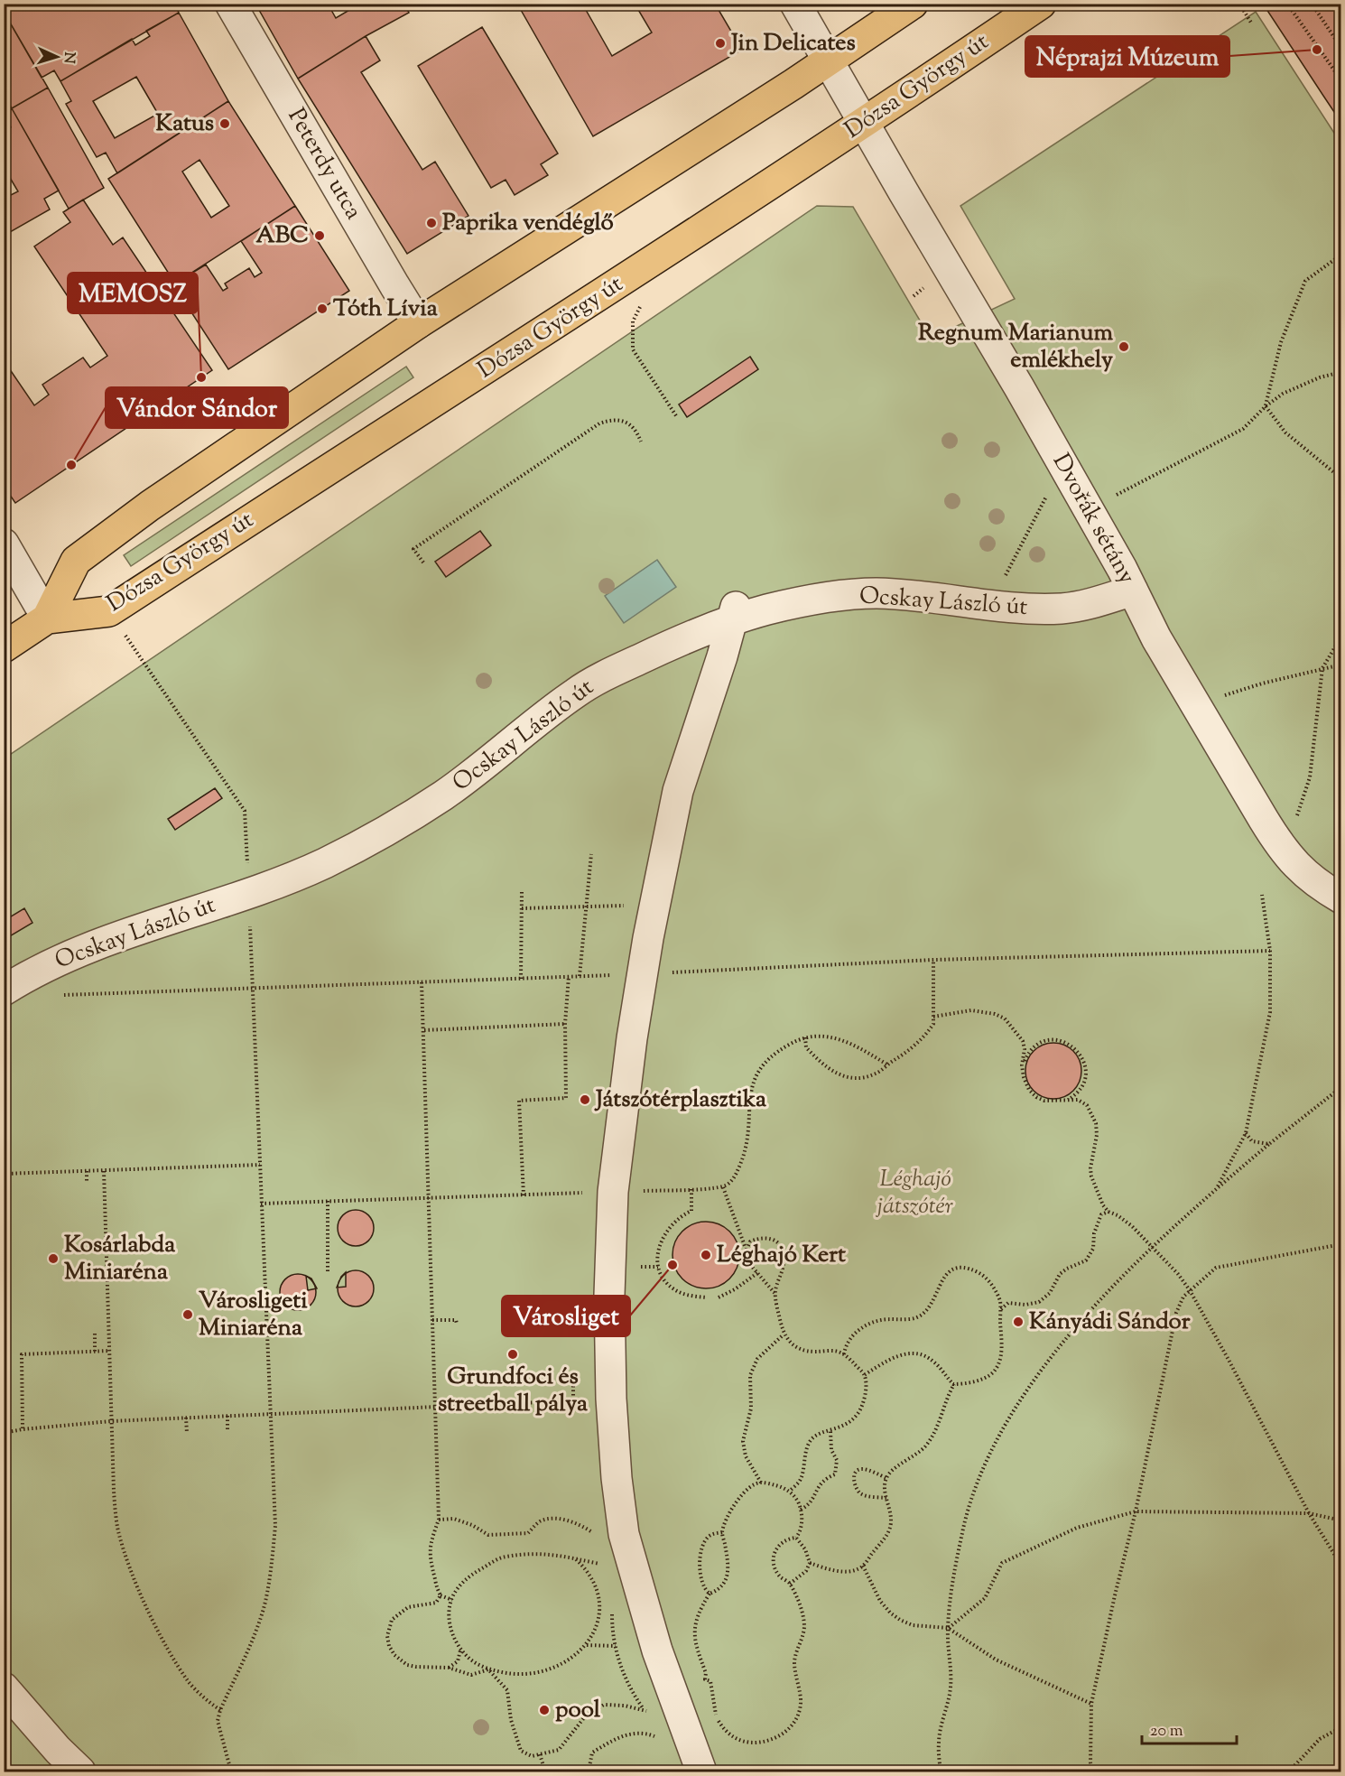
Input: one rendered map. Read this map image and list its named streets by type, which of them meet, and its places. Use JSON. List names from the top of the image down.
{
  "streets": {
    "main road": ["Dózsa György út"],
    "street": ["Peterdy utca", "Dvořák sétány", "Ocskay László út"]
  },
  "crossings": [
    ["Dózsa György út", "Peterdy utca"],
    ["Dózsa György út", "Dvořák sétány"],
    ["Dvořák sétány", "Ocskay László út"]
  ],
  "parks": ["Léghajó játszótér"],
  "places": [
    "Jin Delicates",
    "Néprajzi Múzeum",
    "Katus",
    "Paprika vendéglő",
    "ABC",
    "Tóth Lívia",
    "Regnum Marianum emlékhely",
    "MEMOSZ",
    "Vándor Sándor",
    "Játszótérplasztika",
    "Léghajó Kert",
    "Kosárlabda Miniaréna",
    "Városliget",
    "Városligeti Miniaréna",
    "Kányádi Sándor",
    "Grundfoci és streetball pálya",
    "pool"
  ],
  "scale_bar": "20 m",
  "north": "right"
}
